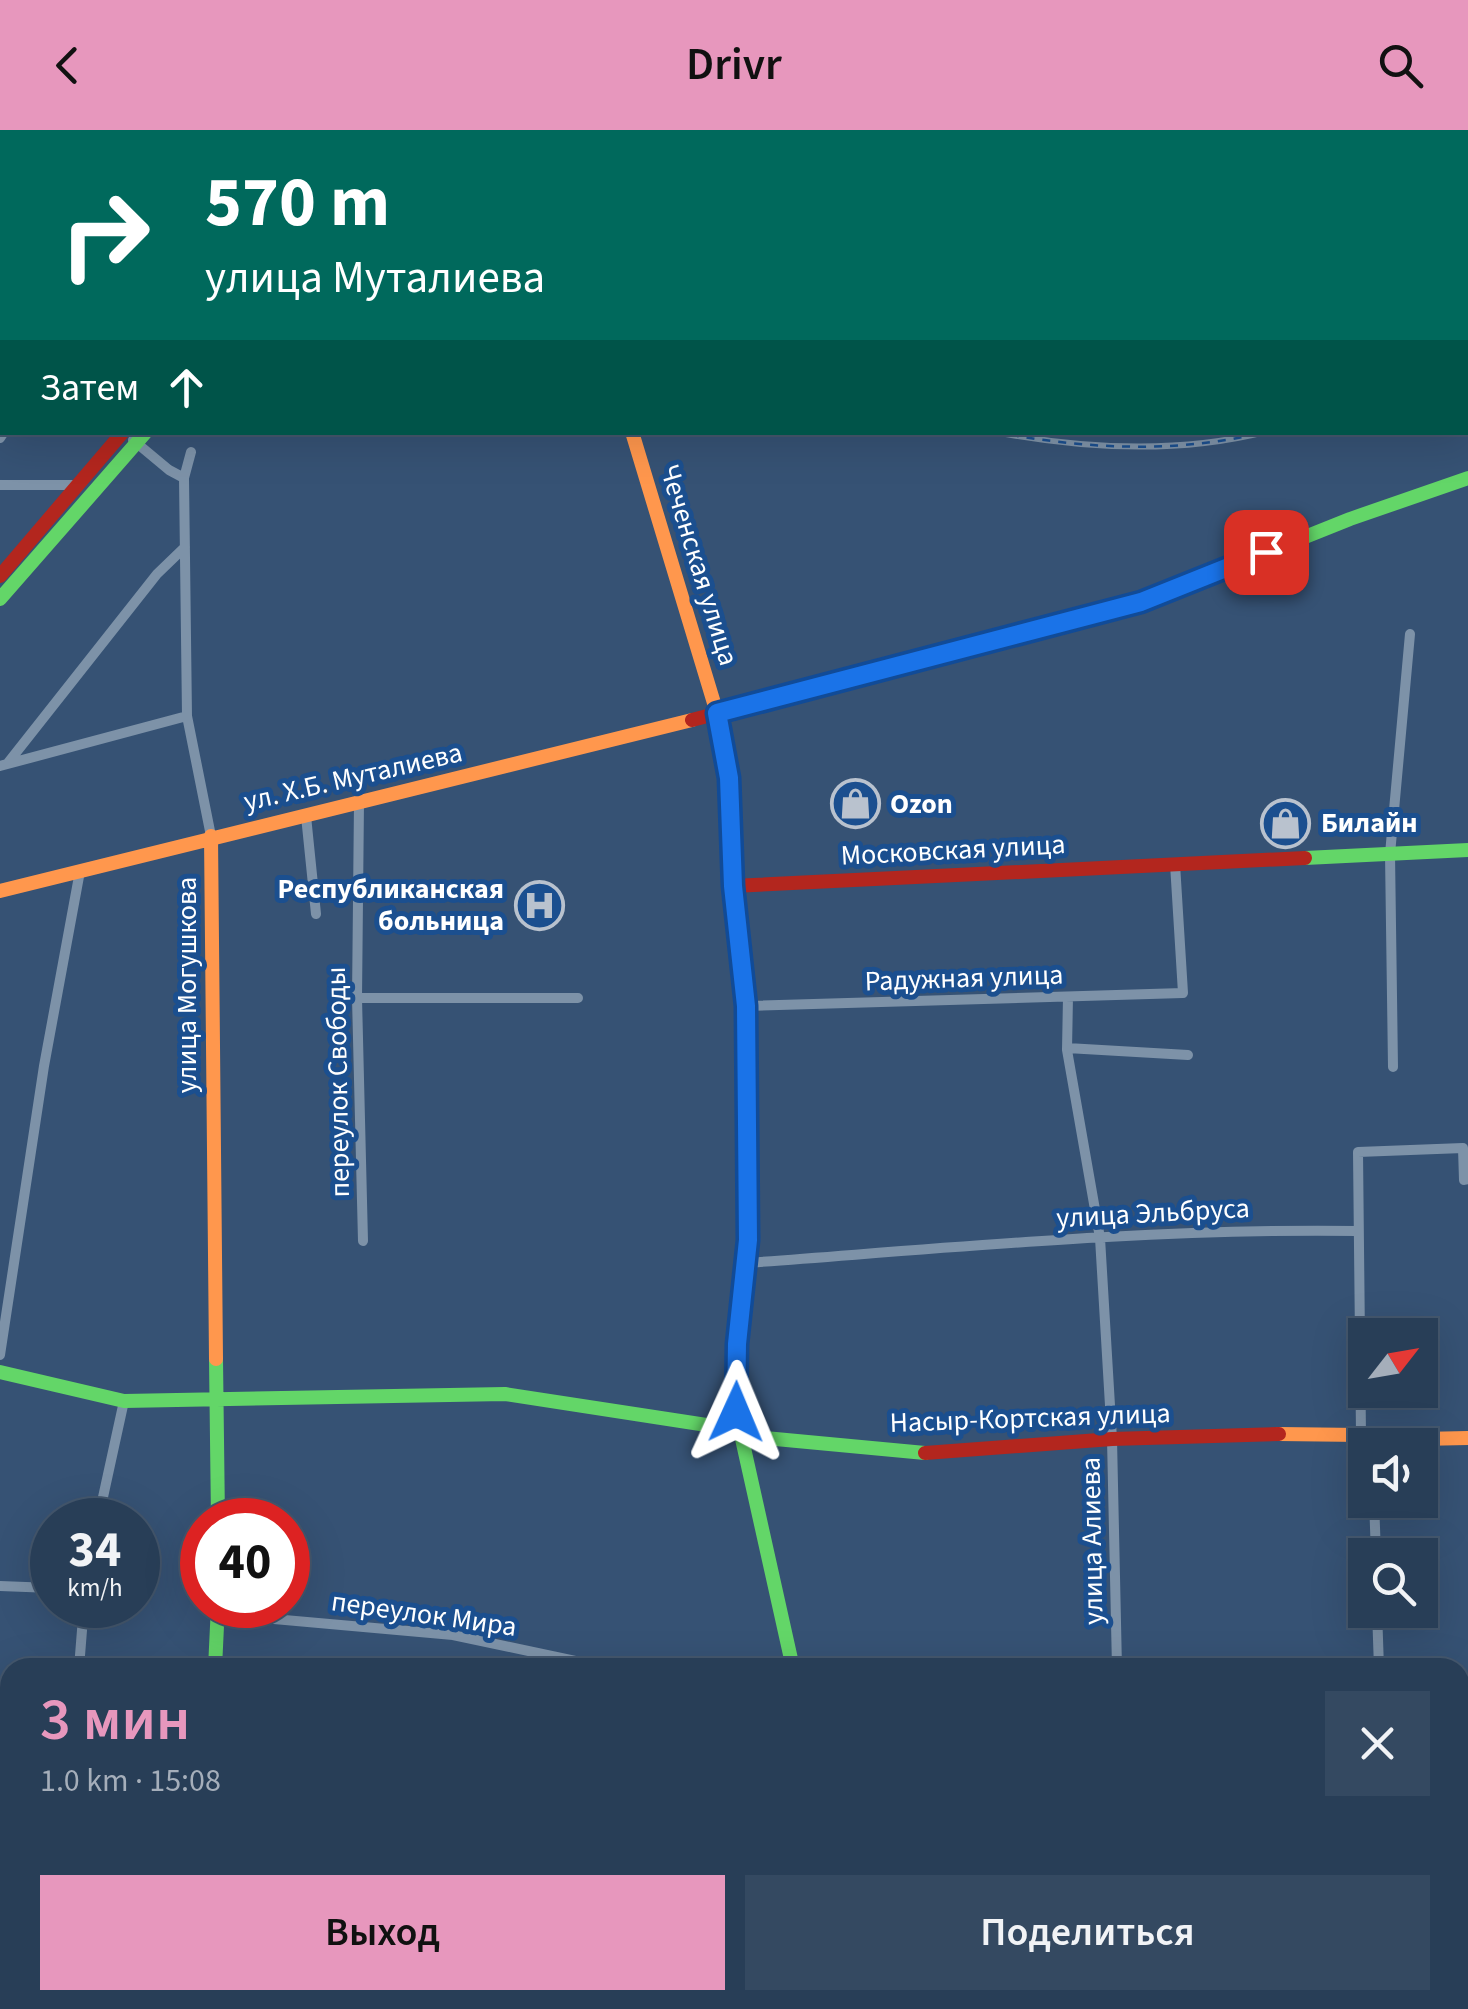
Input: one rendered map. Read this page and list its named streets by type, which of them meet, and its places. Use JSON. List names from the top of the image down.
{
  "streets": {
    "street": [
      "Чеченская улица",
      "ул. Х.Б. Муталиева",
      "Московская улица",
      "Радужная улица",
      "улица Могушкова",
      "переулок Свободы",
      "улица Эльбруса",
      "Насыр-Кортская улица",
      "улица Алиева",
      "переулок Мира"
    ]
  },
  "crossings": [
    ["Чеченская улица", "ул. Х.Б. Муталиева"],
    ["Чеченская улица", "Московская улица"],
    ["Чеченская улица", "Радужная улица"],
    ["Чеченская улица", "улица Эльбруса"],
    ["Чеченская улица", "Насыр-Кортская улица"],
    ["ул. Х.Б. Муталиева", "улица Могушкова"],
    ["ул. Х.Б. Муталиева", "переулок Свободы"],
    ["Московская улица", "Радужная улица"],
    ["Радужная улица", "улица Алиева"],
    ["улица Могушкова", "Насыр-Кортская улица"],
    ["улица Эльбруса", "улица Алиева"],
    ["Насыр-Кортская улица", "улица Алиева"]
  ],
  "places": {
    "shop": ["Ozon", "Билайн"],
    "hospital": ["Республиканская больница"]
  },
  "north": "top right",
  "page": {
    "header": "Drivr",
    "turn": ["570 m", "улица Муталиева"],
    "then": "Затем",
    "speed": "34 km/h",
    "limit": "40",
    "heading": ["3 мин", "1.0 km · 15:08"],
    "buttons": ["Выход", "Поделиться"]
  }
}
